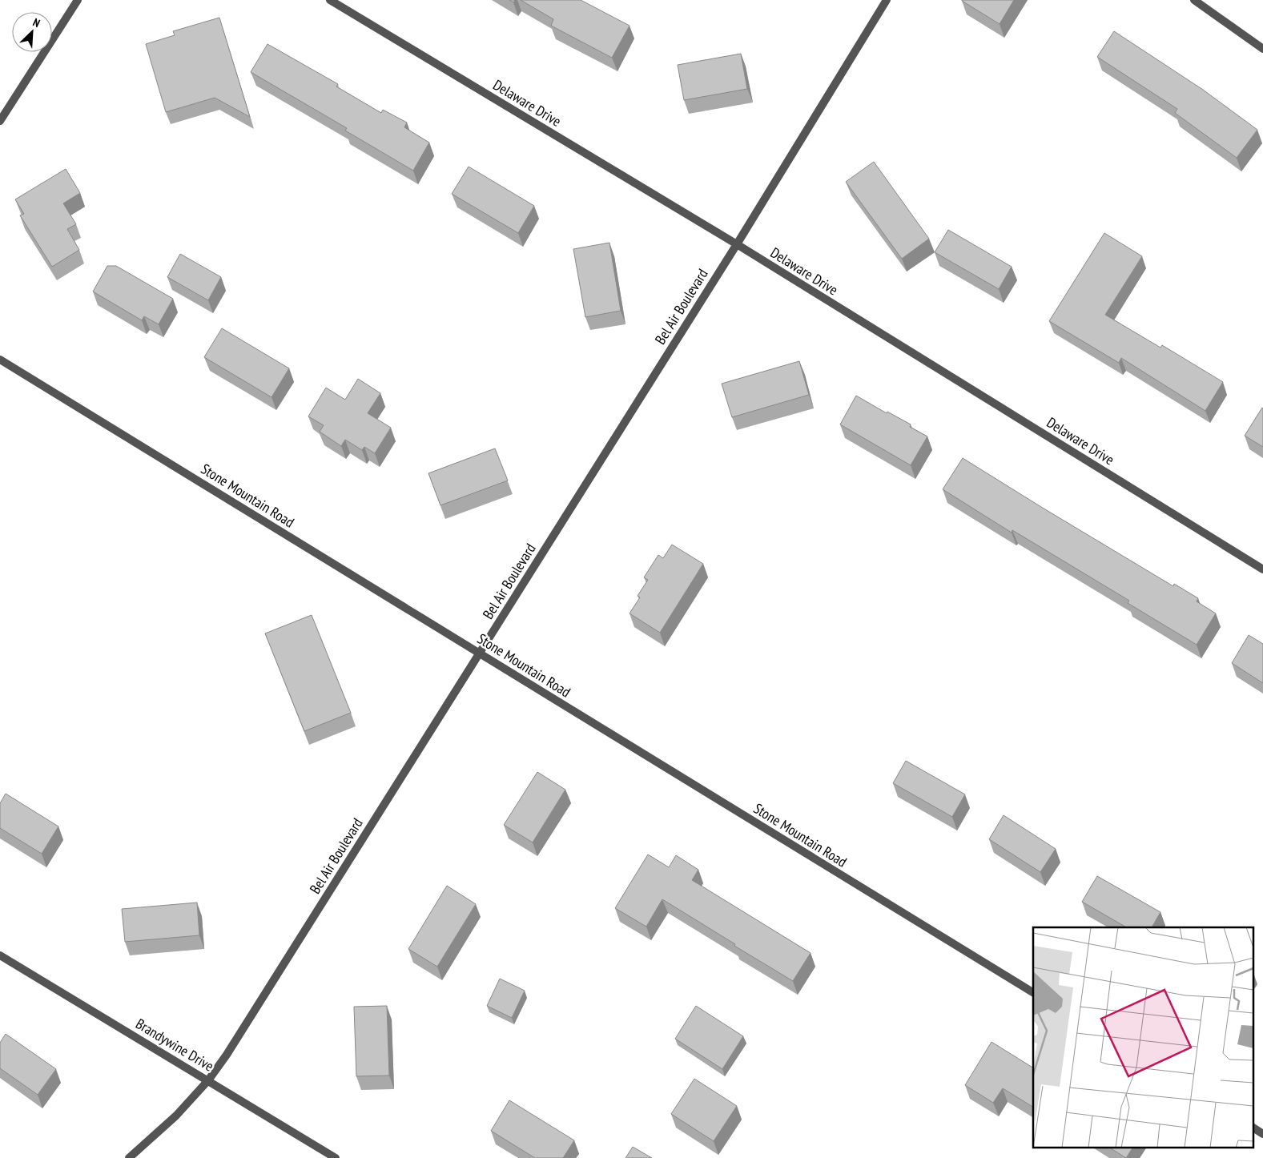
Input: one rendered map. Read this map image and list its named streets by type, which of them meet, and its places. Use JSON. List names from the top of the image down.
{
  "streets": {
    "street": [
      "Delaware Drive",
      "Bel Air Boulevard",
      "Stone Mountain Road",
      "Brandywine Drive"
    ]
  },
  "crossings": [
    ["Delaware Drive", "Bel Air Boulevard"],
    ["Bel Air Boulevard", "Stone Mountain Road"],
    ["Bel Air Boulevard", "Brandywine Drive"]
  ],
  "north": "top right"
}
